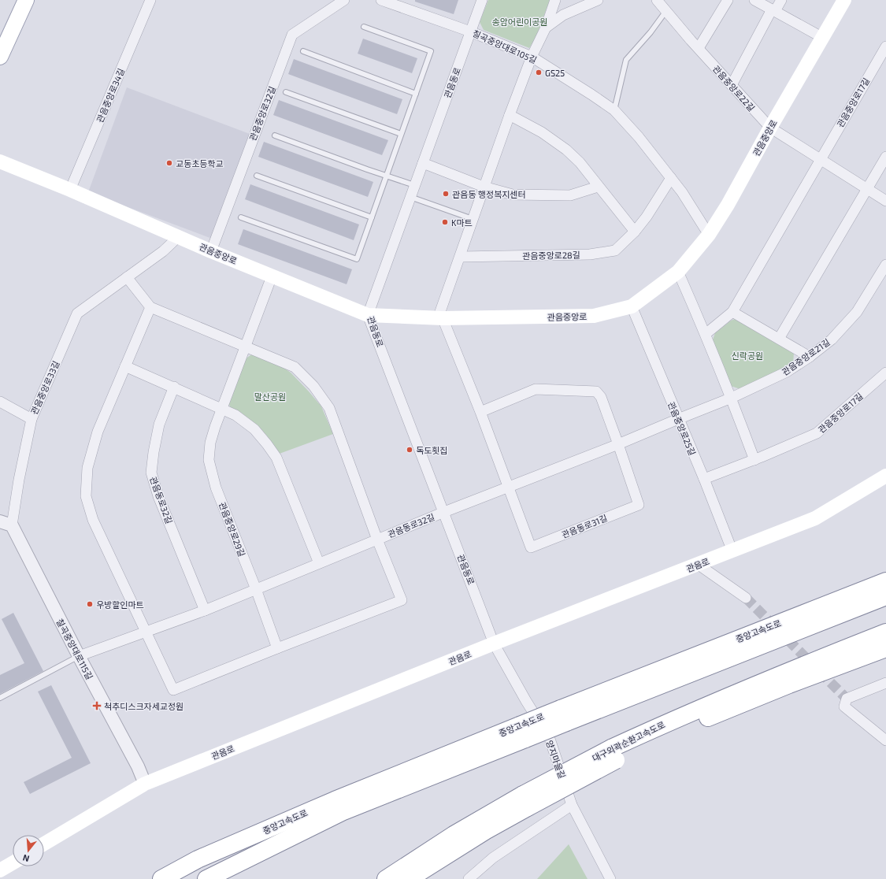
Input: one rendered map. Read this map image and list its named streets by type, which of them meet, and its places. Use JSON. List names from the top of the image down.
{
  "streets": {
    "highway": ["중앙고속도로", "대구외곽순환고속도로"],
    "main road": ["관음중앙로", "관음로"],
    "street": [
      "칠곡중앙대로105길",
      "관음동로",
      "관음중앙로22길",
      "관음중앙로34길",
      "관음중앙로17길",
      "관음중앙로32길",
      "관음중앙로28길",
      "관음중앙로21길",
      "관음중앙로33길",
      "관음중앙로25길",
      "관음동로32길",
      "관음동로31길",
      "관음중앙로29길",
      "칠곡중앙대로115길",
      "양지마을길"
    ]
  },
  "crossings": [
    ["칠곡중앙대로105길", "관음동로"],
    ["칠곡중앙대로105길", "관음중앙로"],
    ["칠곡중앙대로105길", "관음중앙로28길"],
    ["관음동로", "관음중앙로"],
    ["관음동로", "관음동로32길"],
    ["관음동로", "관음로"],
    ["관음동로", "양지마을길"],
    ["관음중앙로22길", "관음중앙로"],
    ["관음중앙로34길", "관음중앙로"],
    ["관음중앙로17길", "관음중앙로25길"],
    ["관음중앙로32길", "관음중앙로"],
    ["관음중앙로", "관음중앙로33길"],
    ["관음중앙로", "관음중앙로25길"],
    ["관음중앙로", "관음중앙로29길"],
    ["관음중앙로21길", "관음중앙로25길"],
    ["관음중앙로33길", "칠곡중앙대로115길"],
    ["관음중앙로25길", "관음로"],
    ["관음동로32길", "관음중앙로29길"],
    ["관음동로32길", "칠곡중앙대로115길"],
    ["관음로", "칠곡중앙대로115길"],
    ["관음로", "양지마을길"]
  ],
  "parks": ["송암어린이공원", "신락공원", "말산공원"],
  "places": {
    "other": [
      "GS25",
      "교동초등학교",
      "관음동 행정복지센터",
      "K마트",
      "독도횟집",
      "우방할인마트"
    ],
    "health": ["척추디스크자세교정원"]
  },
  "north": "bottom"
}
